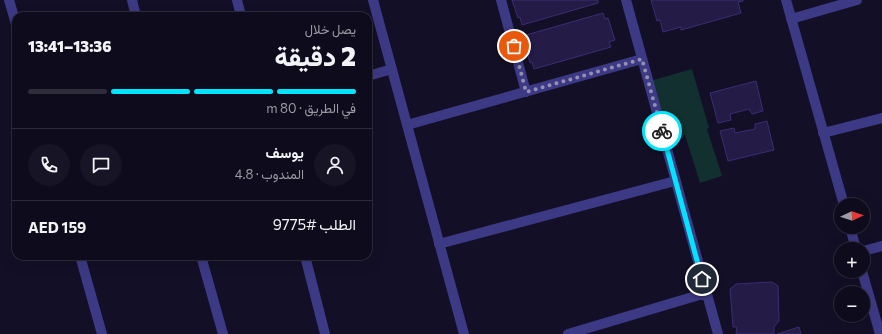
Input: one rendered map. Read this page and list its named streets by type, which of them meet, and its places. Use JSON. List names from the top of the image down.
{
  "north": "right",
  "page": {
    "heading": ["2 دقيقة", "يصل خلال", "13:36–13:41"],
    "panel": [
      "يوسف",
      "المندوب · 4.8",
      "الطلب #9775",
      "AED 159"
    ],
    "bar": "في الطريق · 80 m",
    "map_buttons": ["+", "−"]
  }
}
